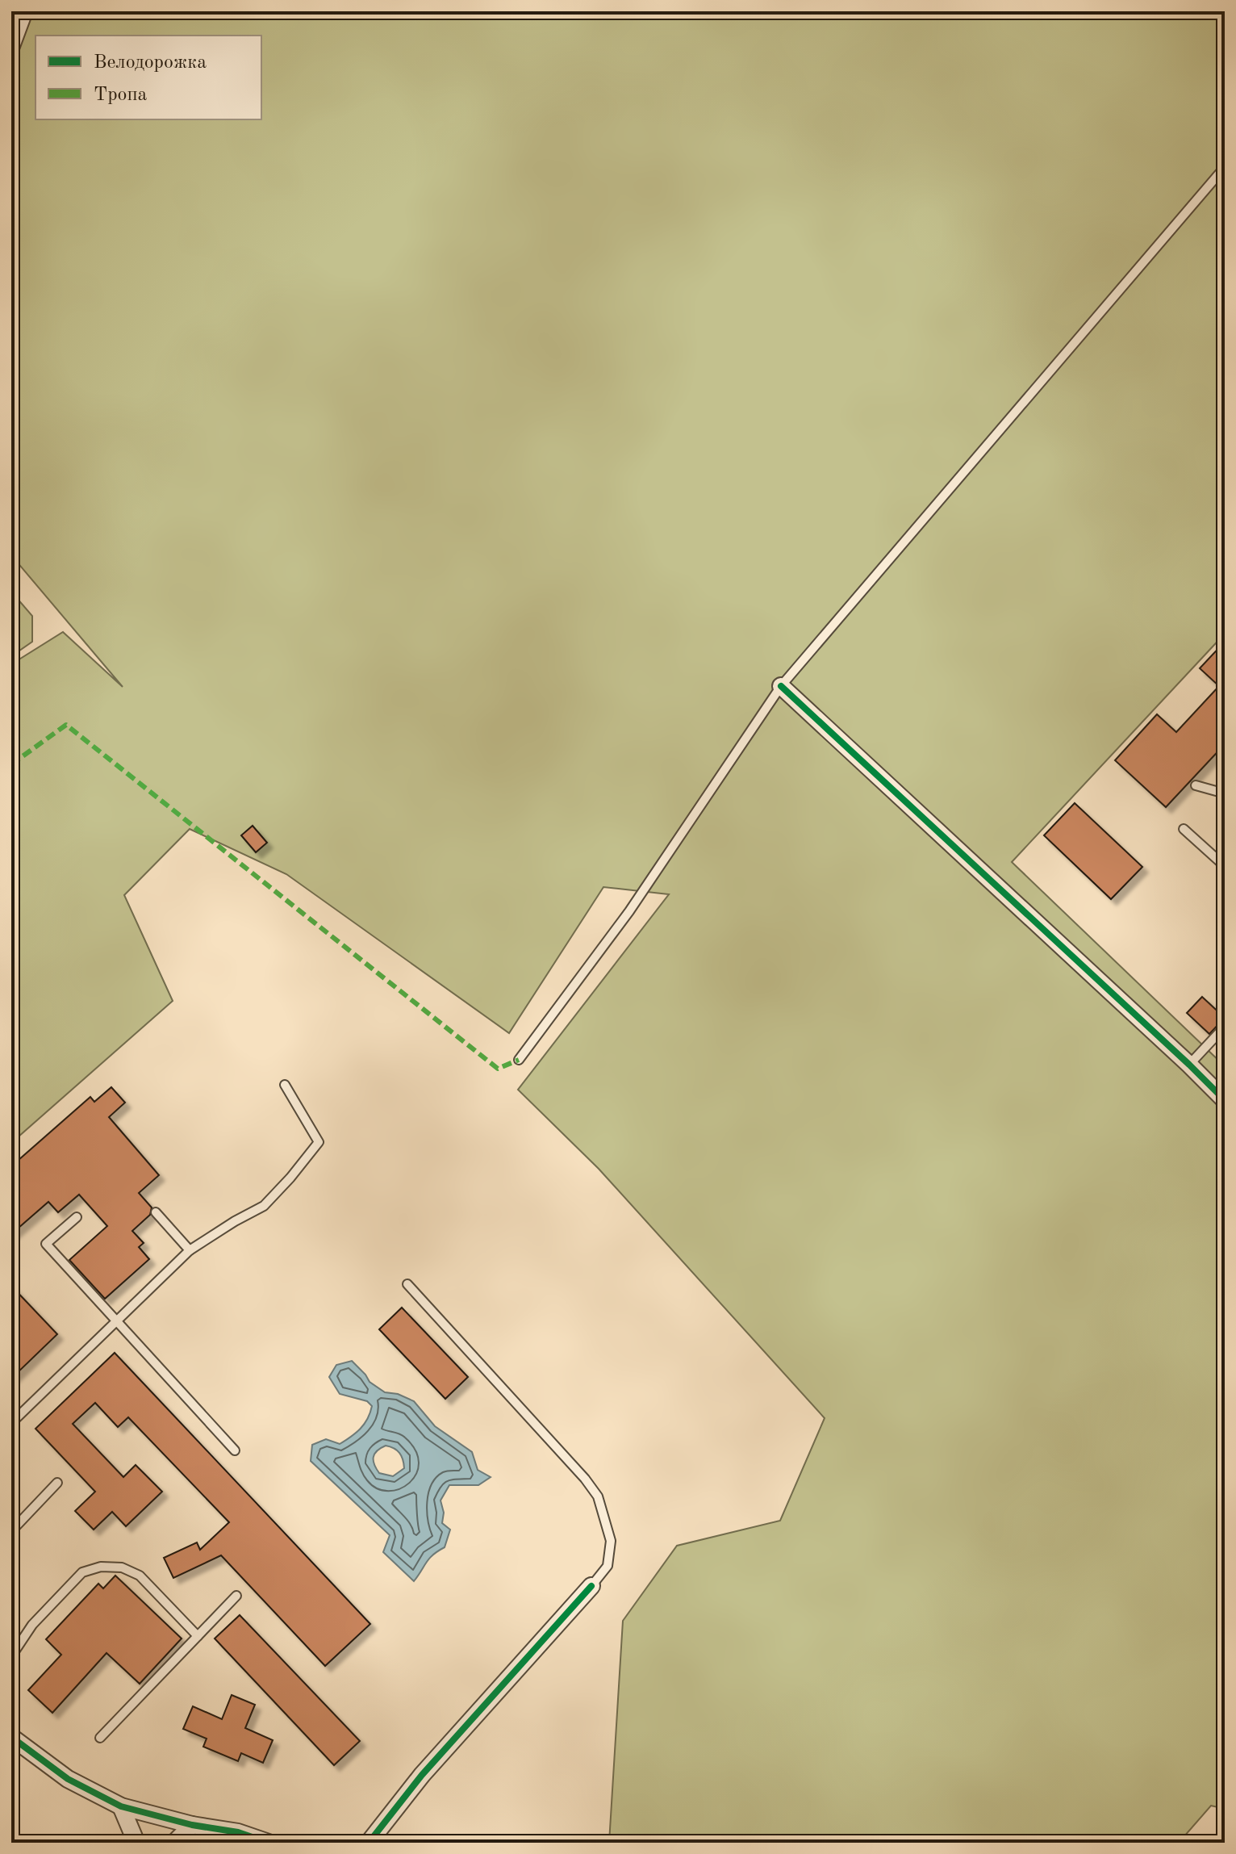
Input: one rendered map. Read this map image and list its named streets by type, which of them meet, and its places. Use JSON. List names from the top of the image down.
{
  "legend": ["Велодорожка", "Тропа"]
}
